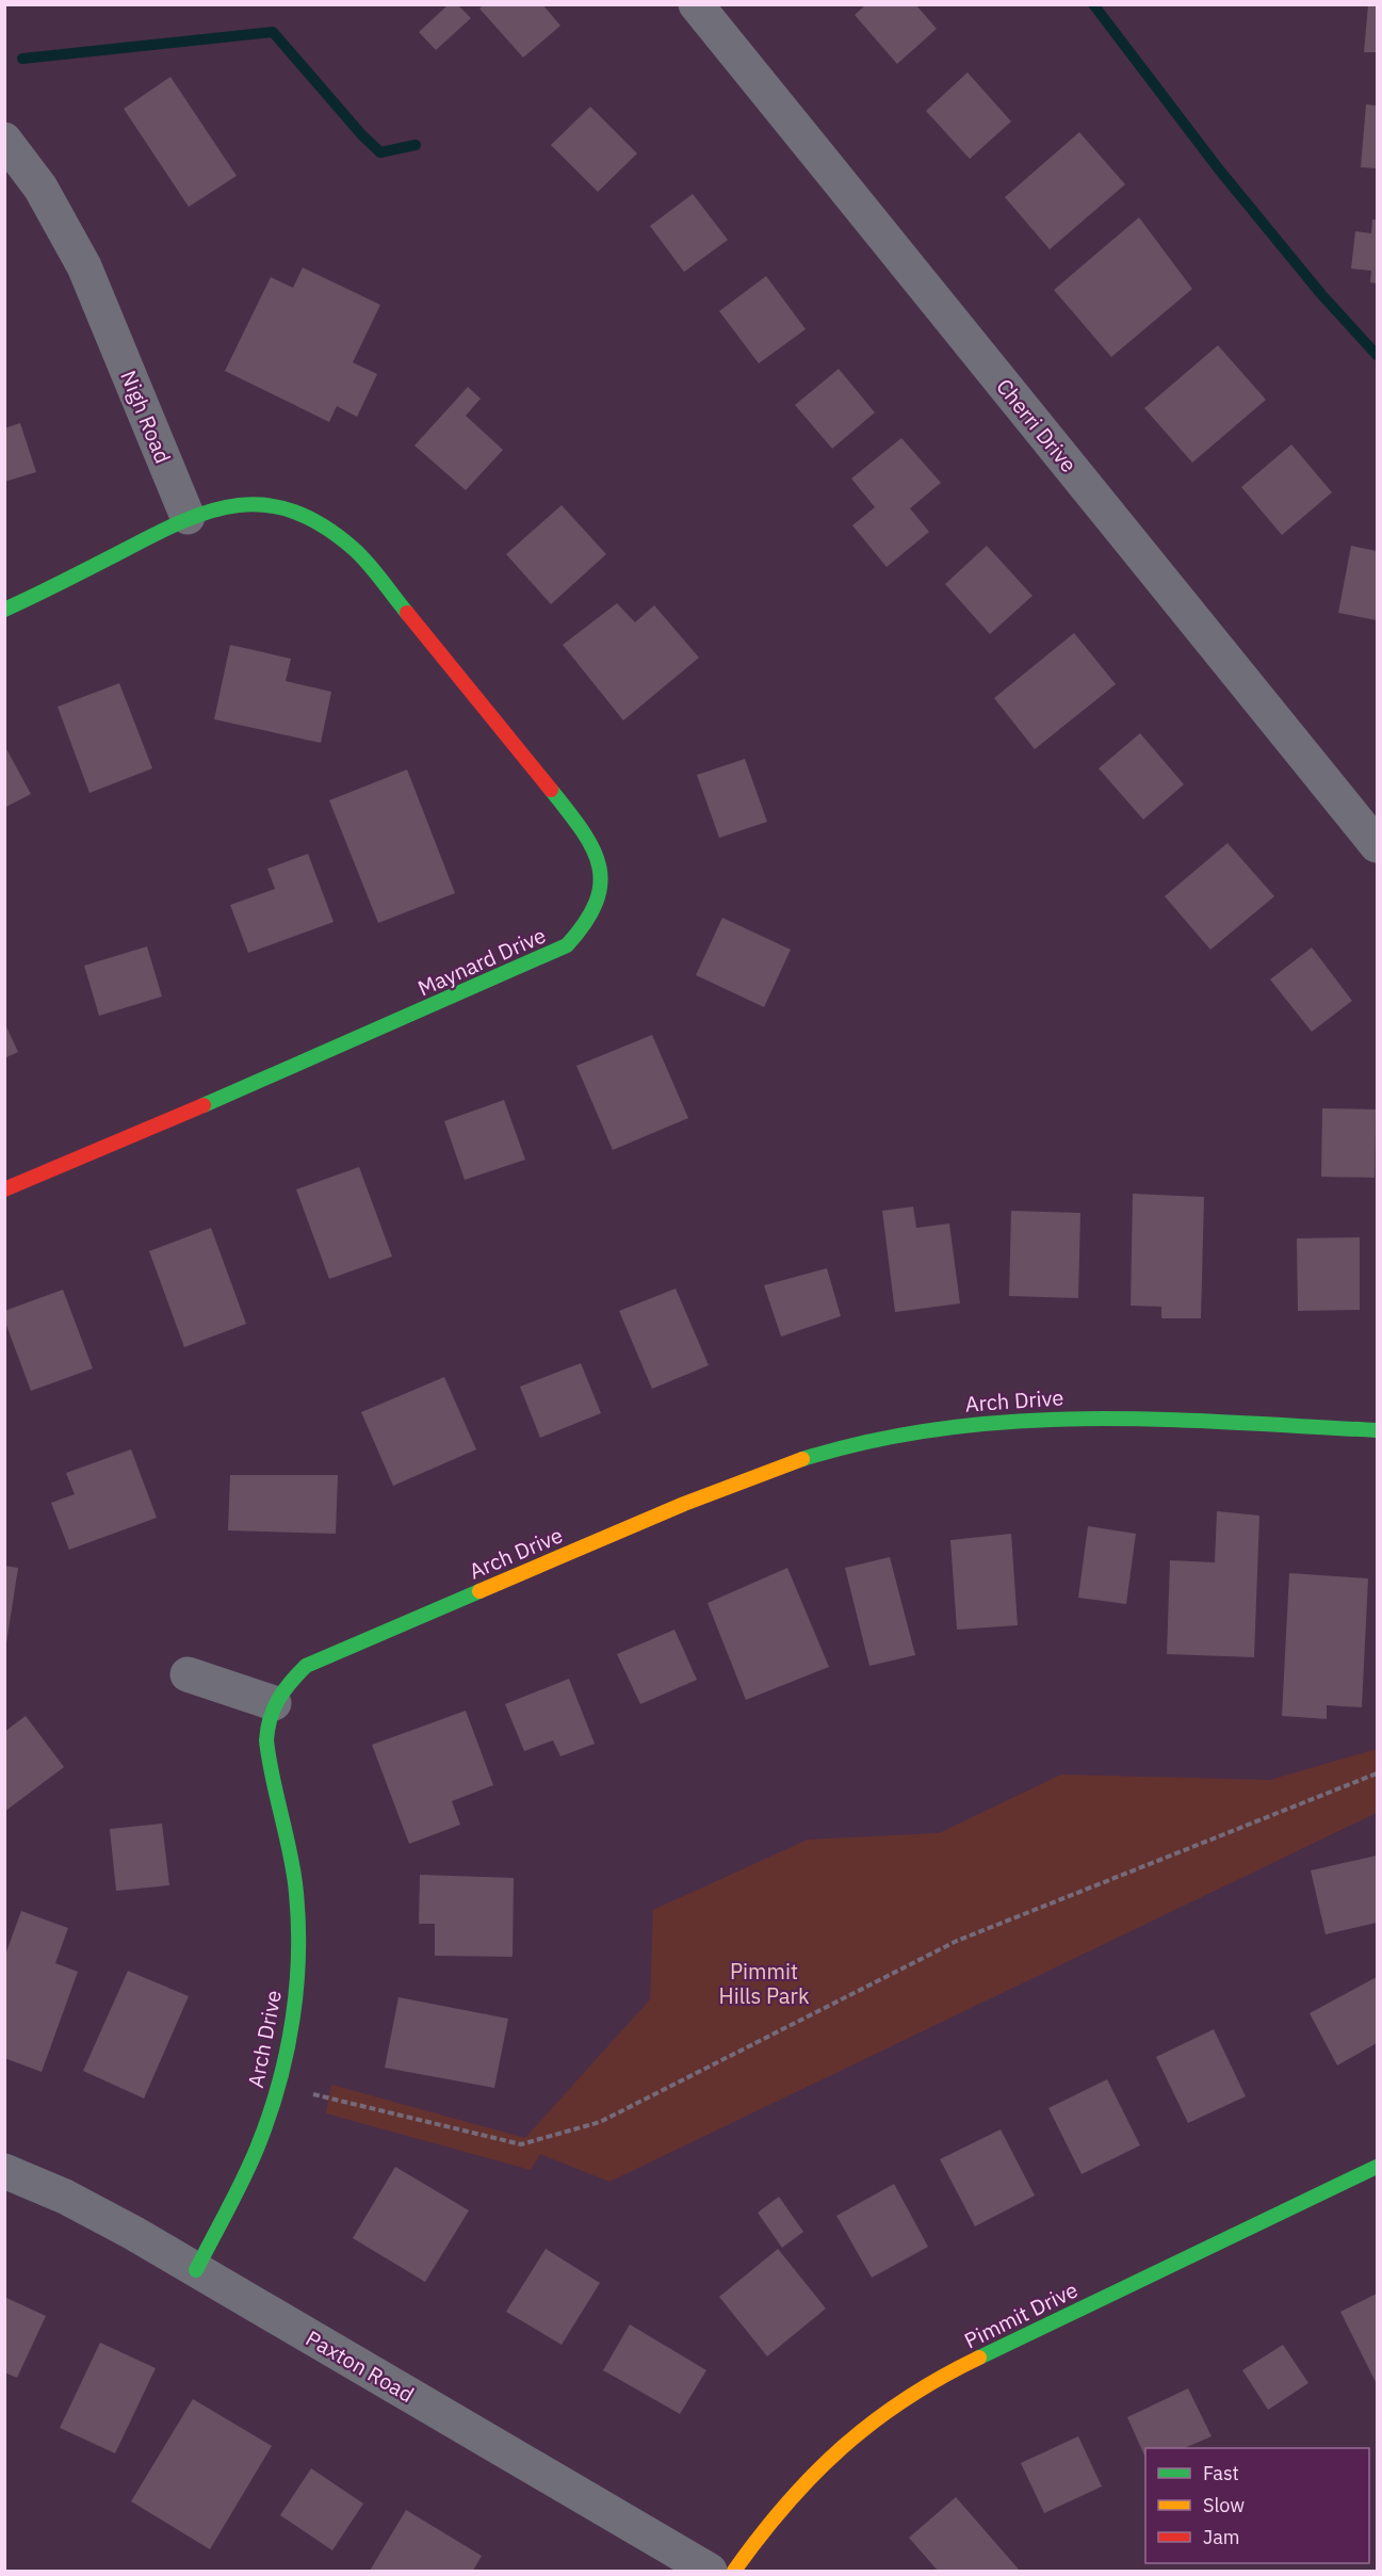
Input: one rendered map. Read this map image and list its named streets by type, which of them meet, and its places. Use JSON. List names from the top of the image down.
{
  "streets": {
    "street": [
      "Nigh Road",
      "Cherri Drive",
      "Maynard Drive",
      "Arch Drive",
      "Pimmit Drive",
      "Paxton Road"
    ]
  },
  "crossings": [
    ["Nigh Road", "Maynard Drive"],
    ["Arch Drive", "Paxton Road"]
  ],
  "parks": ["Pimmit Hills Park"],
  "legend": ["Fast", "Slow", "Jam"]
}
